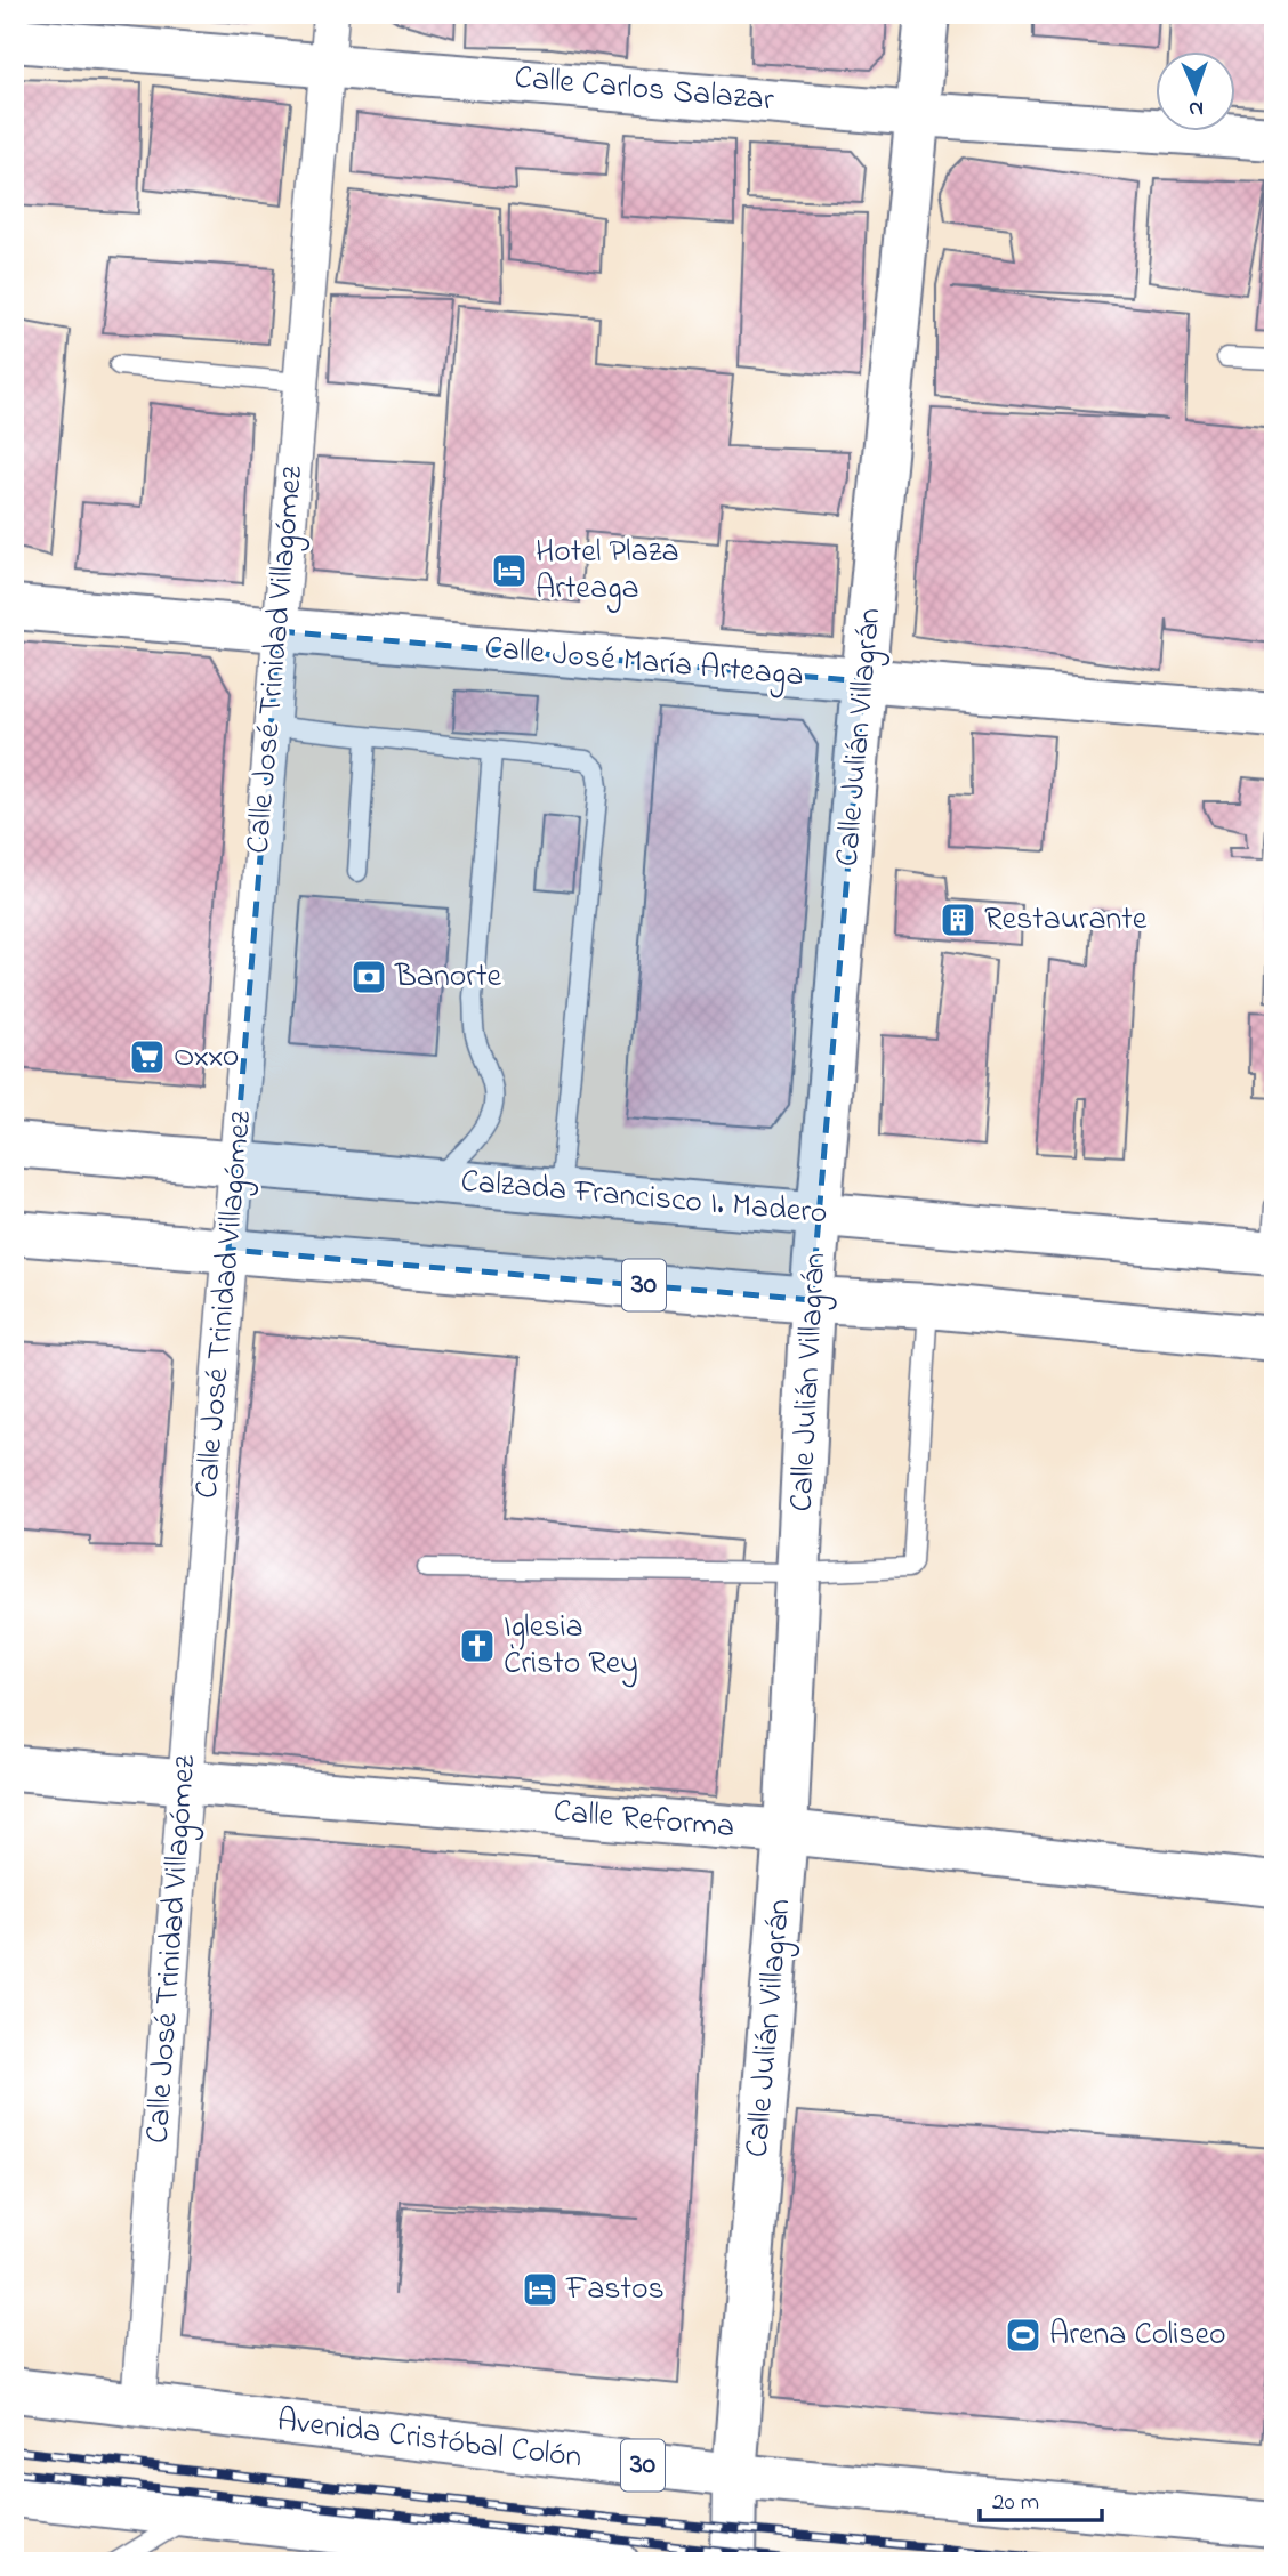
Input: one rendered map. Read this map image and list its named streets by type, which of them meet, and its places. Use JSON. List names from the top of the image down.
{
  "streets": {
    "street": [
      "Calle Carlos Salazar",
      "Calle José Trinidad Villagómez",
      "Calle José María Arteaga",
      "Calle Julián Villagrán",
      "Calzada Francisco I. Madero",
      "30",
      "Calle Reforma",
      "Avenida Cristóbal Colón"
    ]
  },
  "crossings": [
    ["Calle Carlos Salazar", "Calle José Trinidad Villagómez"],
    ["Calle Carlos Salazar", "Calle Julián Villagrán"],
    ["Calle José Trinidad Villagómez", "Calle José María Arteaga"],
    ["Calle José Trinidad Villagómez", "Calzada Francisco I. Madero"],
    ["Calle José Trinidad Villagómez", "30"],
    ["Calle José Trinidad Villagómez", "Calle Reforma"],
    ["Calle José Trinidad Villagómez", "Avenida Cristóbal Colón"],
    ["Calle José María Arteaga", "Calle Julián Villagrán"],
    ["Calle Julián Villagrán", "Calzada Francisco I. Madero"],
    ["Calle Julián Villagrán", "30"],
    ["Calle Julián Villagrán", "Calle Reforma"],
    ["Calle Julián Villagrán", "Avenida Cristóbal Colón"]
  ],
  "places": {
    "hotel": ["Hotel Plaza Arteaga", "Fastos"],
    "building": ["Restaurante"],
    "bank": ["Banorte"],
    "supermarket": ["Oxxo"],
    "church": ["Iglesia Cristo Rey"],
    "sports": ["Arena Coliseo"]
  },
  "scale_bar": "20 m",
  "north": "bottom"
}
